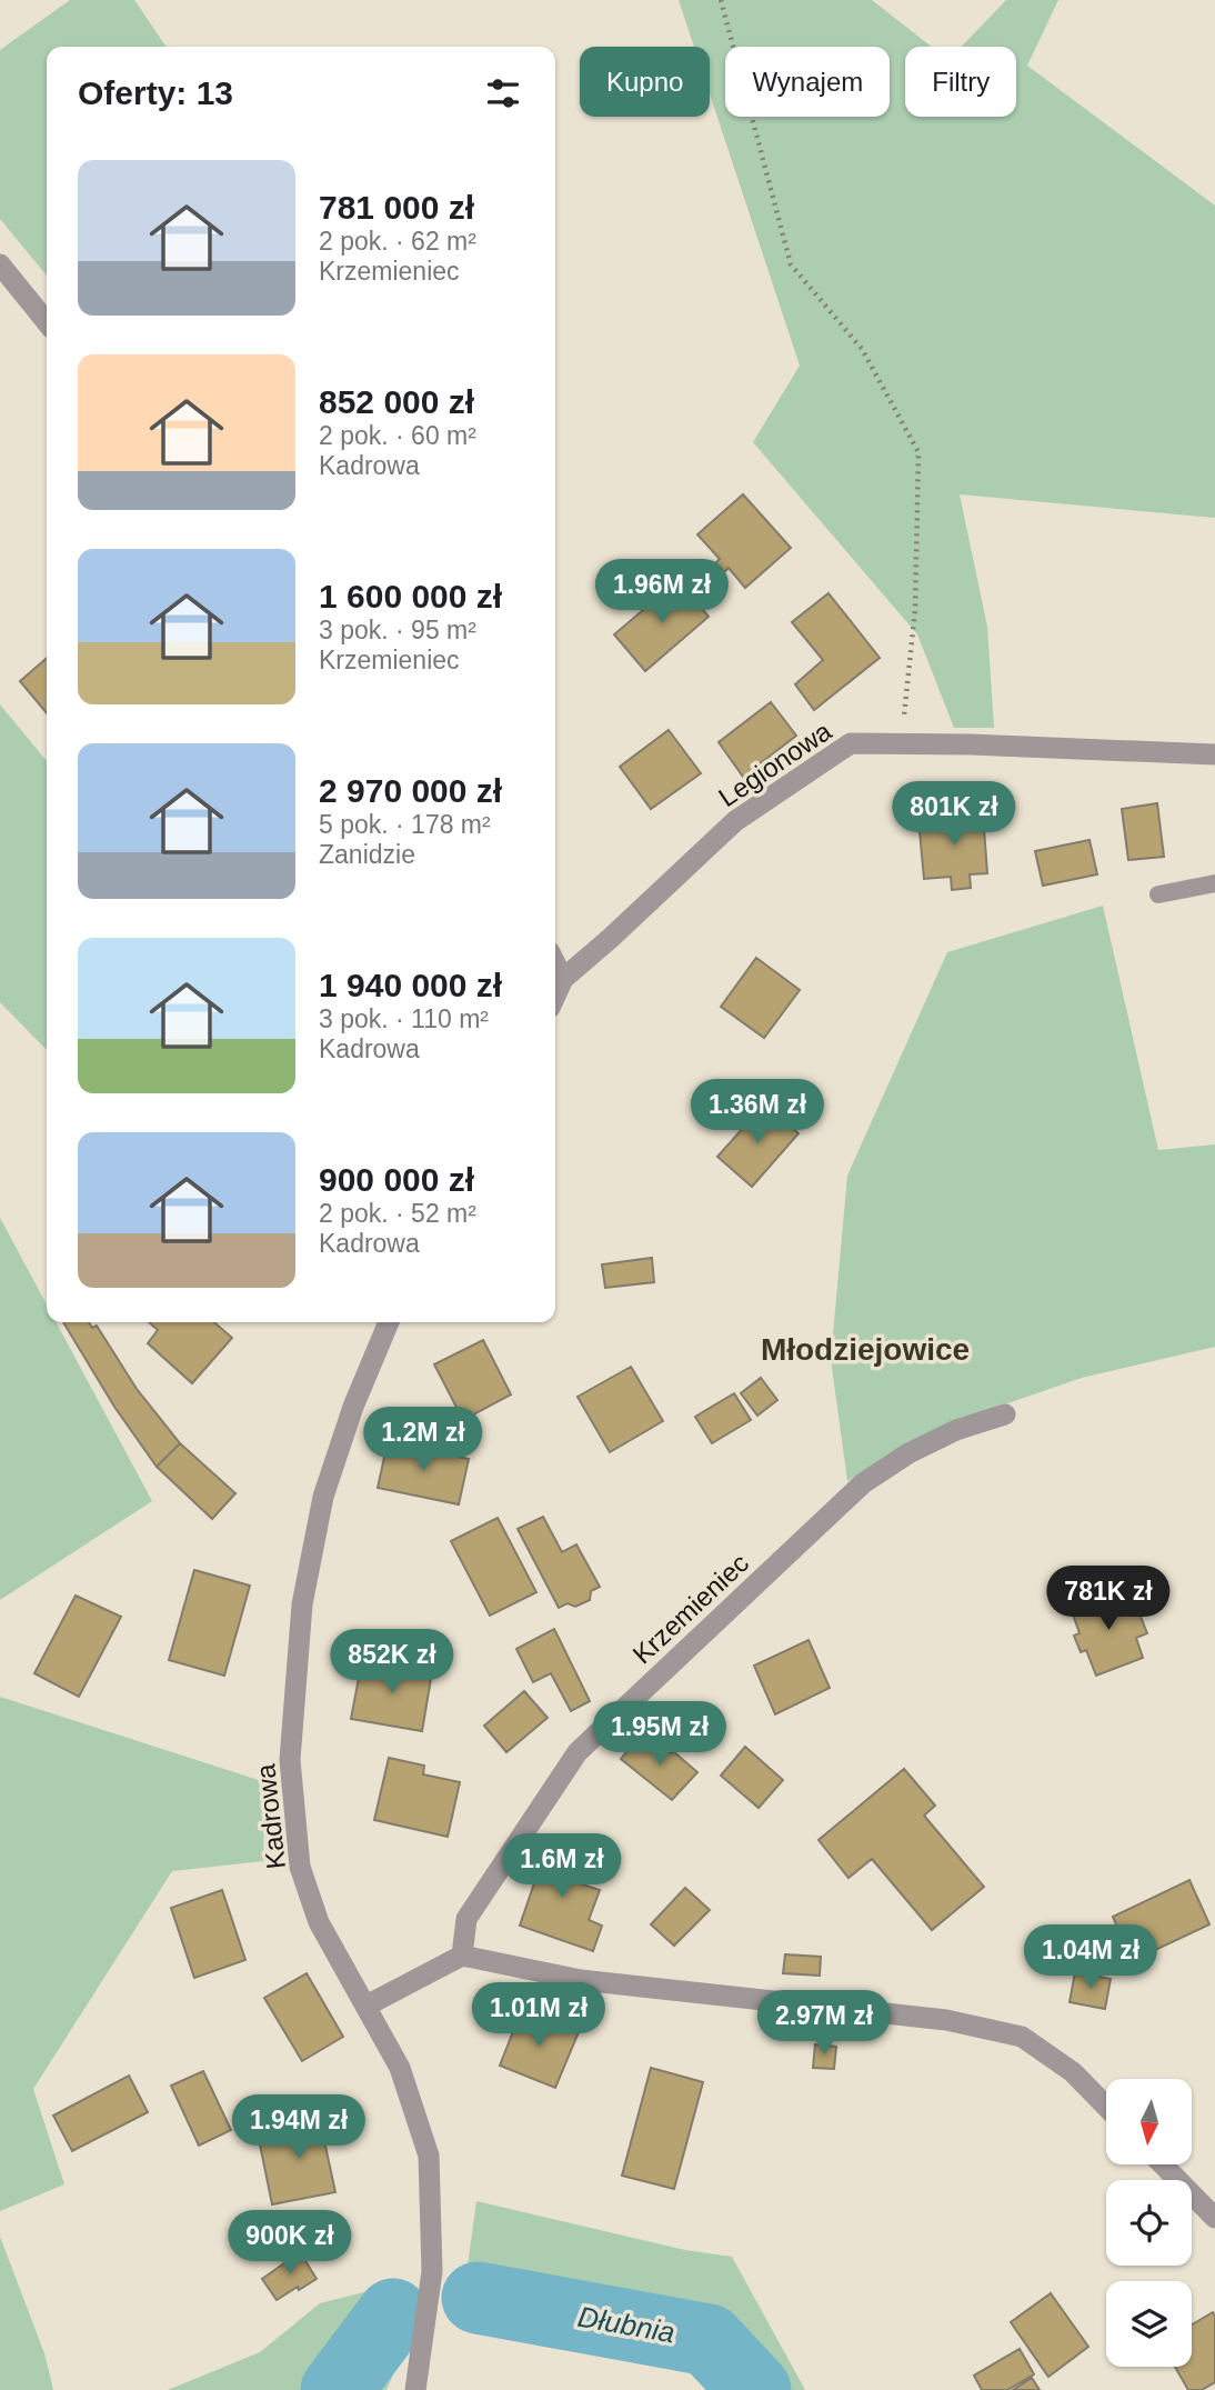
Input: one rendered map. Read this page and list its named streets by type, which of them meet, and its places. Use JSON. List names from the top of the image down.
{
  "streets": {
    "street": ["Legionowa", "Krzemieniec", "Kadrowa"]
  },
  "districts": ["Młodziejowice"],
  "water": ["Dłubnia"],
  "north": "bottom",
  "page": {
    "chip": ["Kupno", "Wynajem", "Filtry"],
    "heading": "Oferty: 13",
    "list": [
      {
        "name": "781 000 zł",
        "note": "2 pok. · 62 m² · Krzemieniec"
      },
      {
        "name": "852 000 zł",
        "note": "2 pok. · 60 m² · Kadrowa"
      },
      {
        "name": "1 600 000 zł",
        "note": "3 pok. · 95 m² · Krzemieniec"
      },
      {
        "name": "2 970 000 zł",
        "note": "5 pok. · 178 m² · Zanidzie"
      },
      {
        "name": "1 940 000 zł",
        "note": "3 pok. · 110 m² · Kadrowa"
      },
      {
        "name": "900 000 zł",
        "note": "2 pok. · 52 m² · Kadrowa"
      }
    ],
    "price": [
      "1.96M zł",
      "801K zł",
      "1.36M zł",
      "1.2M zł",
      "781K zł",
      "852K zł",
      "1.95M zł",
      "1.6M zł",
      "1.04M zł",
      "1.01M zł",
      "2.97M zł",
      "1.94M zł",
      "900K zł"
    ]
  }
}
